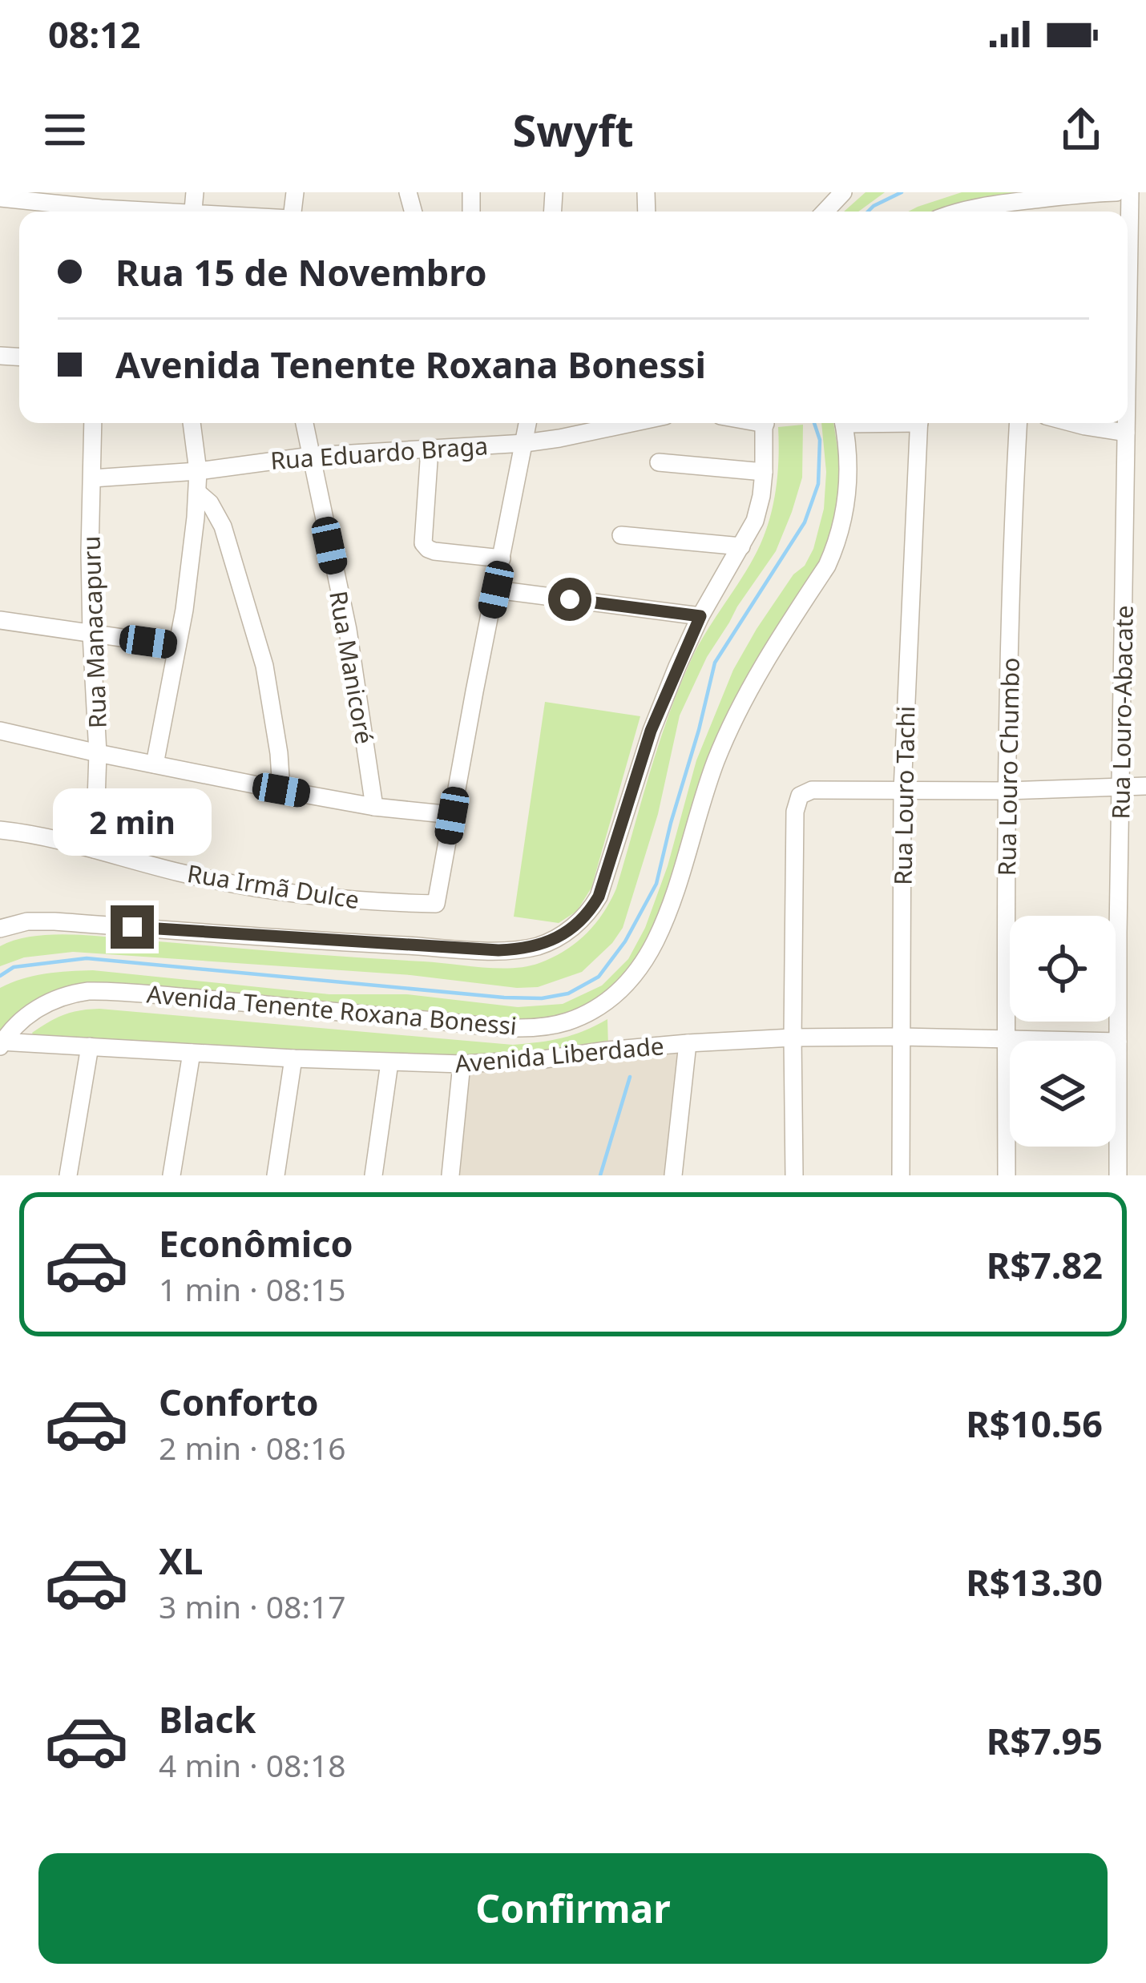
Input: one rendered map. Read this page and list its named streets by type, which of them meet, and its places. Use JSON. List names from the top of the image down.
{
  "streets": {
    "street": [
      "Rua Eduardo Braga",
      "Rua Manacapuru",
      "Rua Manicoré",
      "Rua Louro-Abacate",
      "Rua Louro Chumbo",
      "Rua Louro Tachi",
      "Rua Irmã Dulce",
      "Avenida Tenente Roxana Bonessi",
      "Avenida Liberdade"
    ]
  },
  "crossings": [
    ["Rua Eduardo Braga", "Rua Manacapuru"],
    ["Rua Eduardo Braga", "Rua Manicoré"],
    ["Rua Manacapuru", "Rua Irmã Dulce"],
    ["Rua Louro-Abacate", "Avenida Liberdade"],
    ["Rua Louro Chumbo", "Avenida Liberdade"],
    ["Rua Louro Tachi", "Avenida Liberdade"],
    ["Avenida Tenente Roxana Bonessi", "Avenida Liberdade"]
  ],
  "page": {
    "status": "08:12",
    "header": "Swyft",
    "banner": ["Rua 15 de Novembro", "Avenida Tenente Roxana Bonessi"],
    "bubble": "2 min",
    "list": [
      {
        "name": "Econômico",
        "note": "1 min · 08:15",
        "value": "R$7.82"
      },
      {
        "name": "Conforto",
        "note": "2 min · 08:16",
        "value": "R$10.56"
      },
      {
        "name": "XL",
        "note": "3 min · 08:17",
        "value": "R$13.30"
      },
      {
        "name": "Black",
        "note": "4 min · 08:18",
        "value": "R$7.95"
      }
    ],
    "buttons": "Confirmar"
  }
}
